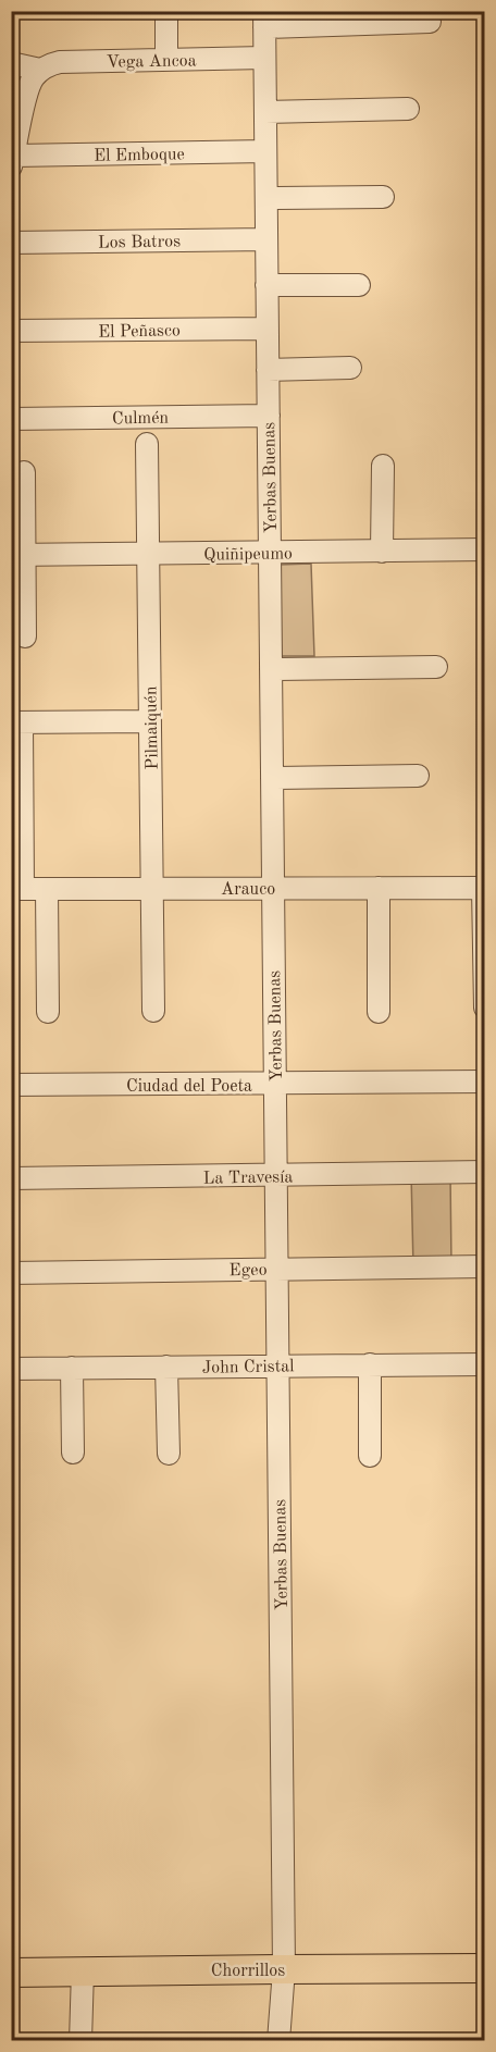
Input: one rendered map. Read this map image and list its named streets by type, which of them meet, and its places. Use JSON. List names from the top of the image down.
{
  "streets": {
    "main road": ["Chorrillos"],
    "street": [
      "Vega Ancoa",
      "El Emboque",
      "Los Batros",
      "El Peñasco",
      "Culmén",
      "Yerbas Buenas",
      "Quiñipeumo",
      "Pilmaiquén",
      "Arauco",
      "Ciudad del Poeta",
      "La Travesía",
      "Egeo",
      "John Cristal"
    ]
  },
  "crossings": [
    ["Vega Ancoa", "Yerbas Buenas"],
    ["El Emboque", "Yerbas Buenas"],
    ["Los Batros", "Yerbas Buenas"],
    ["El Peñasco", "Yerbas Buenas"],
    ["Culmén", "Yerbas Buenas"],
    ["Yerbas Buenas", "Quiñipeumo"],
    ["Yerbas Buenas", "Arauco"],
    ["Yerbas Buenas", "Ciudad del Poeta"],
    ["Yerbas Buenas", "La Travesía"],
    ["Yerbas Buenas", "Egeo"],
    ["Yerbas Buenas", "John Cristal"],
    ["Yerbas Buenas", "Chorrillos"],
    ["Quiñipeumo", "Pilmaiquén"],
    ["Pilmaiquén", "Arauco"]
  ]
}
